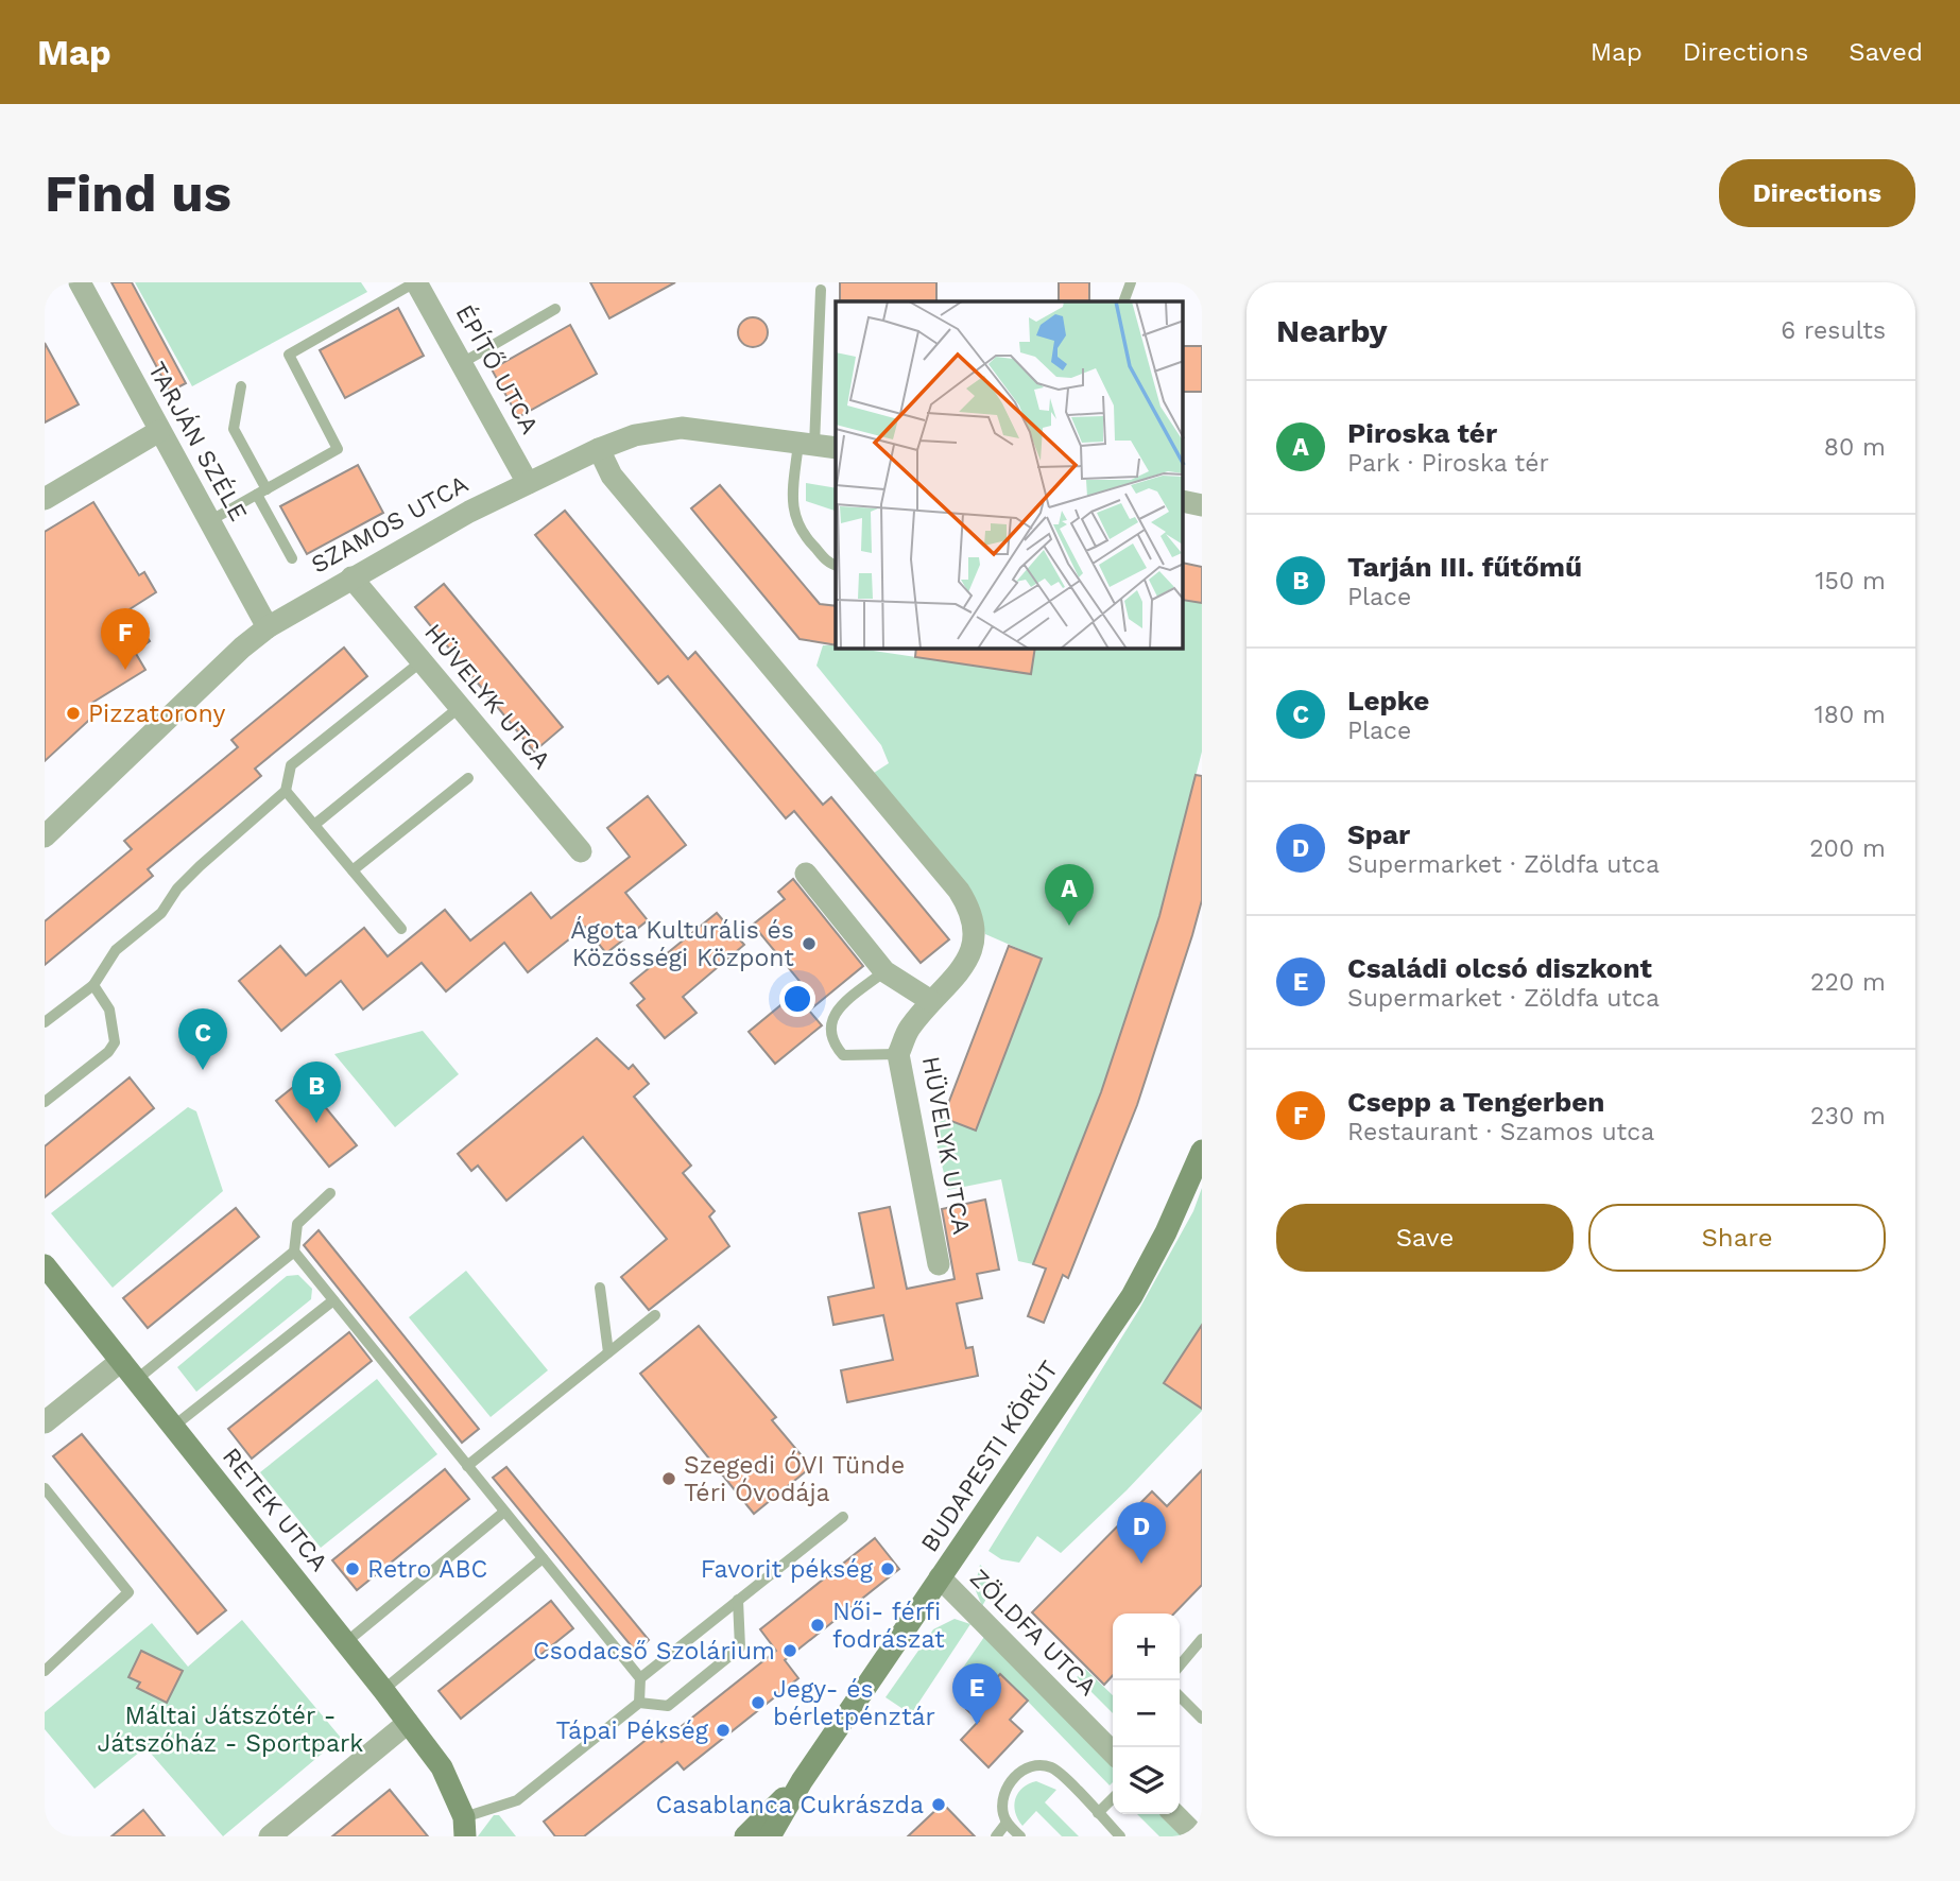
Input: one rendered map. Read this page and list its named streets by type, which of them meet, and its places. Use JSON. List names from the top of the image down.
{
  "streets": {
    "street": [
      "ÉPÍTŐ UTCA",
      "TARJÁN SZÉLE",
      "SZAMOS UTCA",
      "HÜVELYK UTCA",
      "BUDAPESTI KÖRÚT",
      "RETEK UTCA",
      "ZÖLDFA UTCA"
    ]
  },
  "crossings": [
    ["ÉPÍTŐ UTCA", "SZAMOS UTCA"],
    ["TARJÁN SZÉLE", "SZAMOS UTCA"],
    ["SZAMOS UTCA", "HÜVELYK UTCA"],
    ["BUDAPESTI KÖRÚT", "ZÖLDFA UTCA"]
  ],
  "parks": ["Máltai Játszótér - Játszóház - Sportpark"],
  "places": [
    "Pizzatorony",
    "Ágota Kulturális és Közösségi Központ",
    "Szegedi ÓVI Tünde Téri Óvodája",
    "Retro ABC",
    "Favorit pékség",
    "Női- férfi fodrászat",
    "Csodacső Szolárium",
    "Jegy- és bérletpénztár",
    "Tápai Pékség",
    "Casablanca Cukrászda"
  ],
  "page": {
    "header": "Map",
    "nav": ["Map", "Directions", "Saved"],
    "buttons": [
      "Directions",
      ["Save", "Share"]
    ],
    "title": "Find us",
    "heading": ["Nearby", "6 results"],
    "list": [
      {
        "mark": "A",
        "name": "Piroska tér",
        "note": "Park · Piroska tér",
        "value": "80 m"
      },
      {
        "mark": "B",
        "name": "Tarján III. fűtőmű",
        "note": "Place",
        "value": "150 m"
      },
      {
        "mark": "C",
        "name": "Lepke",
        "note": "Place",
        "value": "180 m"
      },
      {
        "mark": "D",
        "name": "Spar",
        "note": "Supermarket · Zöldfa utca",
        "value": "200 m"
      },
      {
        "mark": "E",
        "name": "Családi olcsó diszkont",
        "note": "Supermarket · Zöldfa utca",
        "value": "220 m"
      },
      {
        "mark": "F",
        "name": "Csepp a Tengerben",
        "note": "Restaurant · Szamos utca",
        "value": "230 m"
      }
    ],
    "pins": [
      "F",
      "A",
      "C",
      "B",
      "D",
      "E"
    ],
    "map_buttons": ["+", "−"]
  }
}
